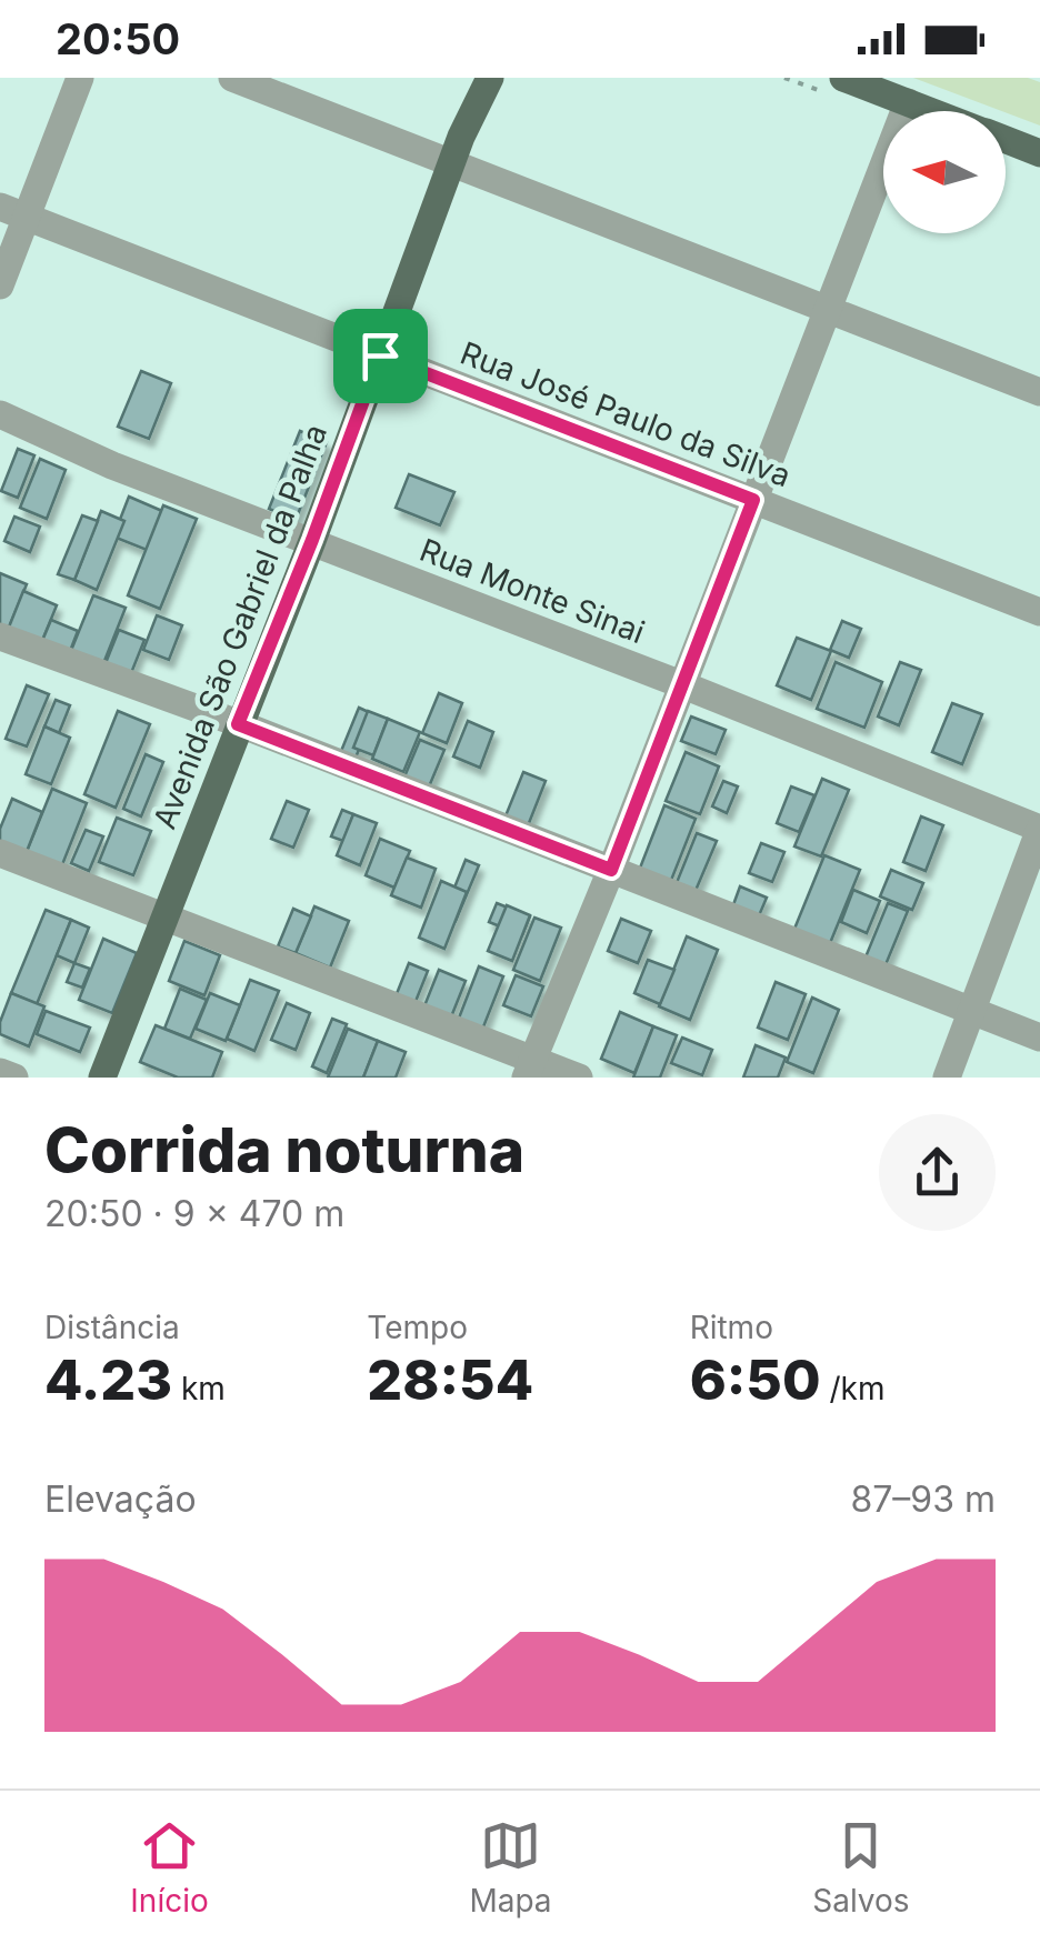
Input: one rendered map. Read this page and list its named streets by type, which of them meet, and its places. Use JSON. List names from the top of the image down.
{
  "streets": {
    "main road": ["Avenida São Gabriel da Palha"],
    "street": ["Rua José Paulo da Silva", "Rua Monte Sinai"]
  },
  "crossings": [
    ["Rua José Paulo da Silva", "Avenida São Gabriel da Palha"],
    ["Rua Monte Sinai", "Avenida São Gabriel da Palha"]
  ],
  "north": "left",
  "page": {
    "status": "20:50",
    "heading": ["Corrida noturna", "20:50 · 9 × 470 m"],
    "stats": [
      ["Distância", "4.23 km"],
      ["Tempo", "28:54"],
      ["Ritmo", "6:50 /km"]
    ],
    "chart": ["Elevação", "87–93 m"],
    "tabs": ["Início", "Mapa", "Salvos"]
  }
}
